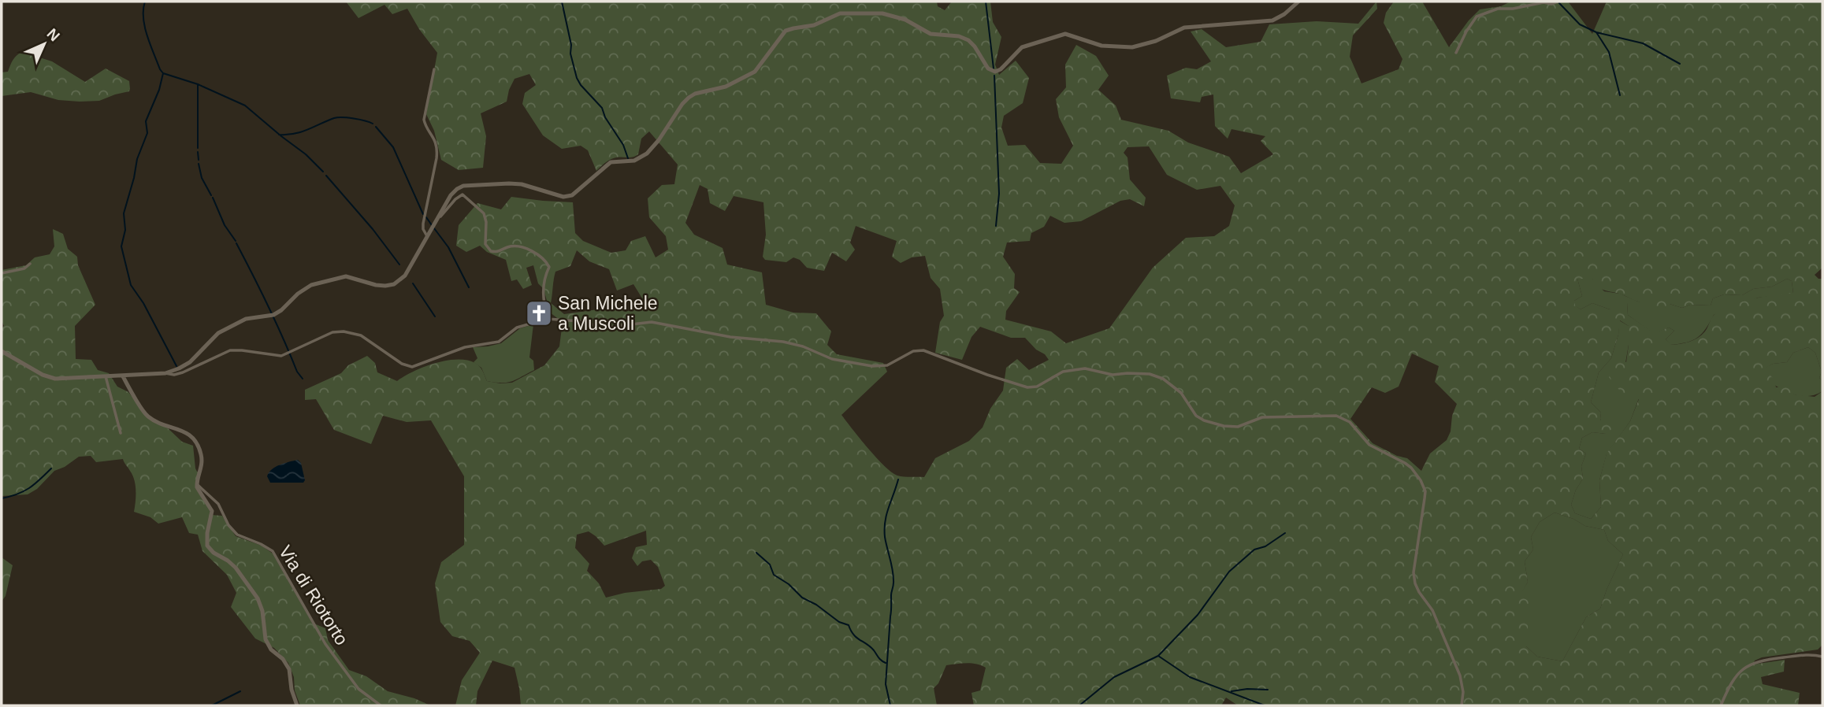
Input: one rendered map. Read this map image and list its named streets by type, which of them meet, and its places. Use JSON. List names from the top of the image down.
{
  "streets": {
    "street": ["Via di Riotorto"]
  },
  "places": {
    "church": ["San Michele a Muscoli"]
  },
  "north": "top right"
}
